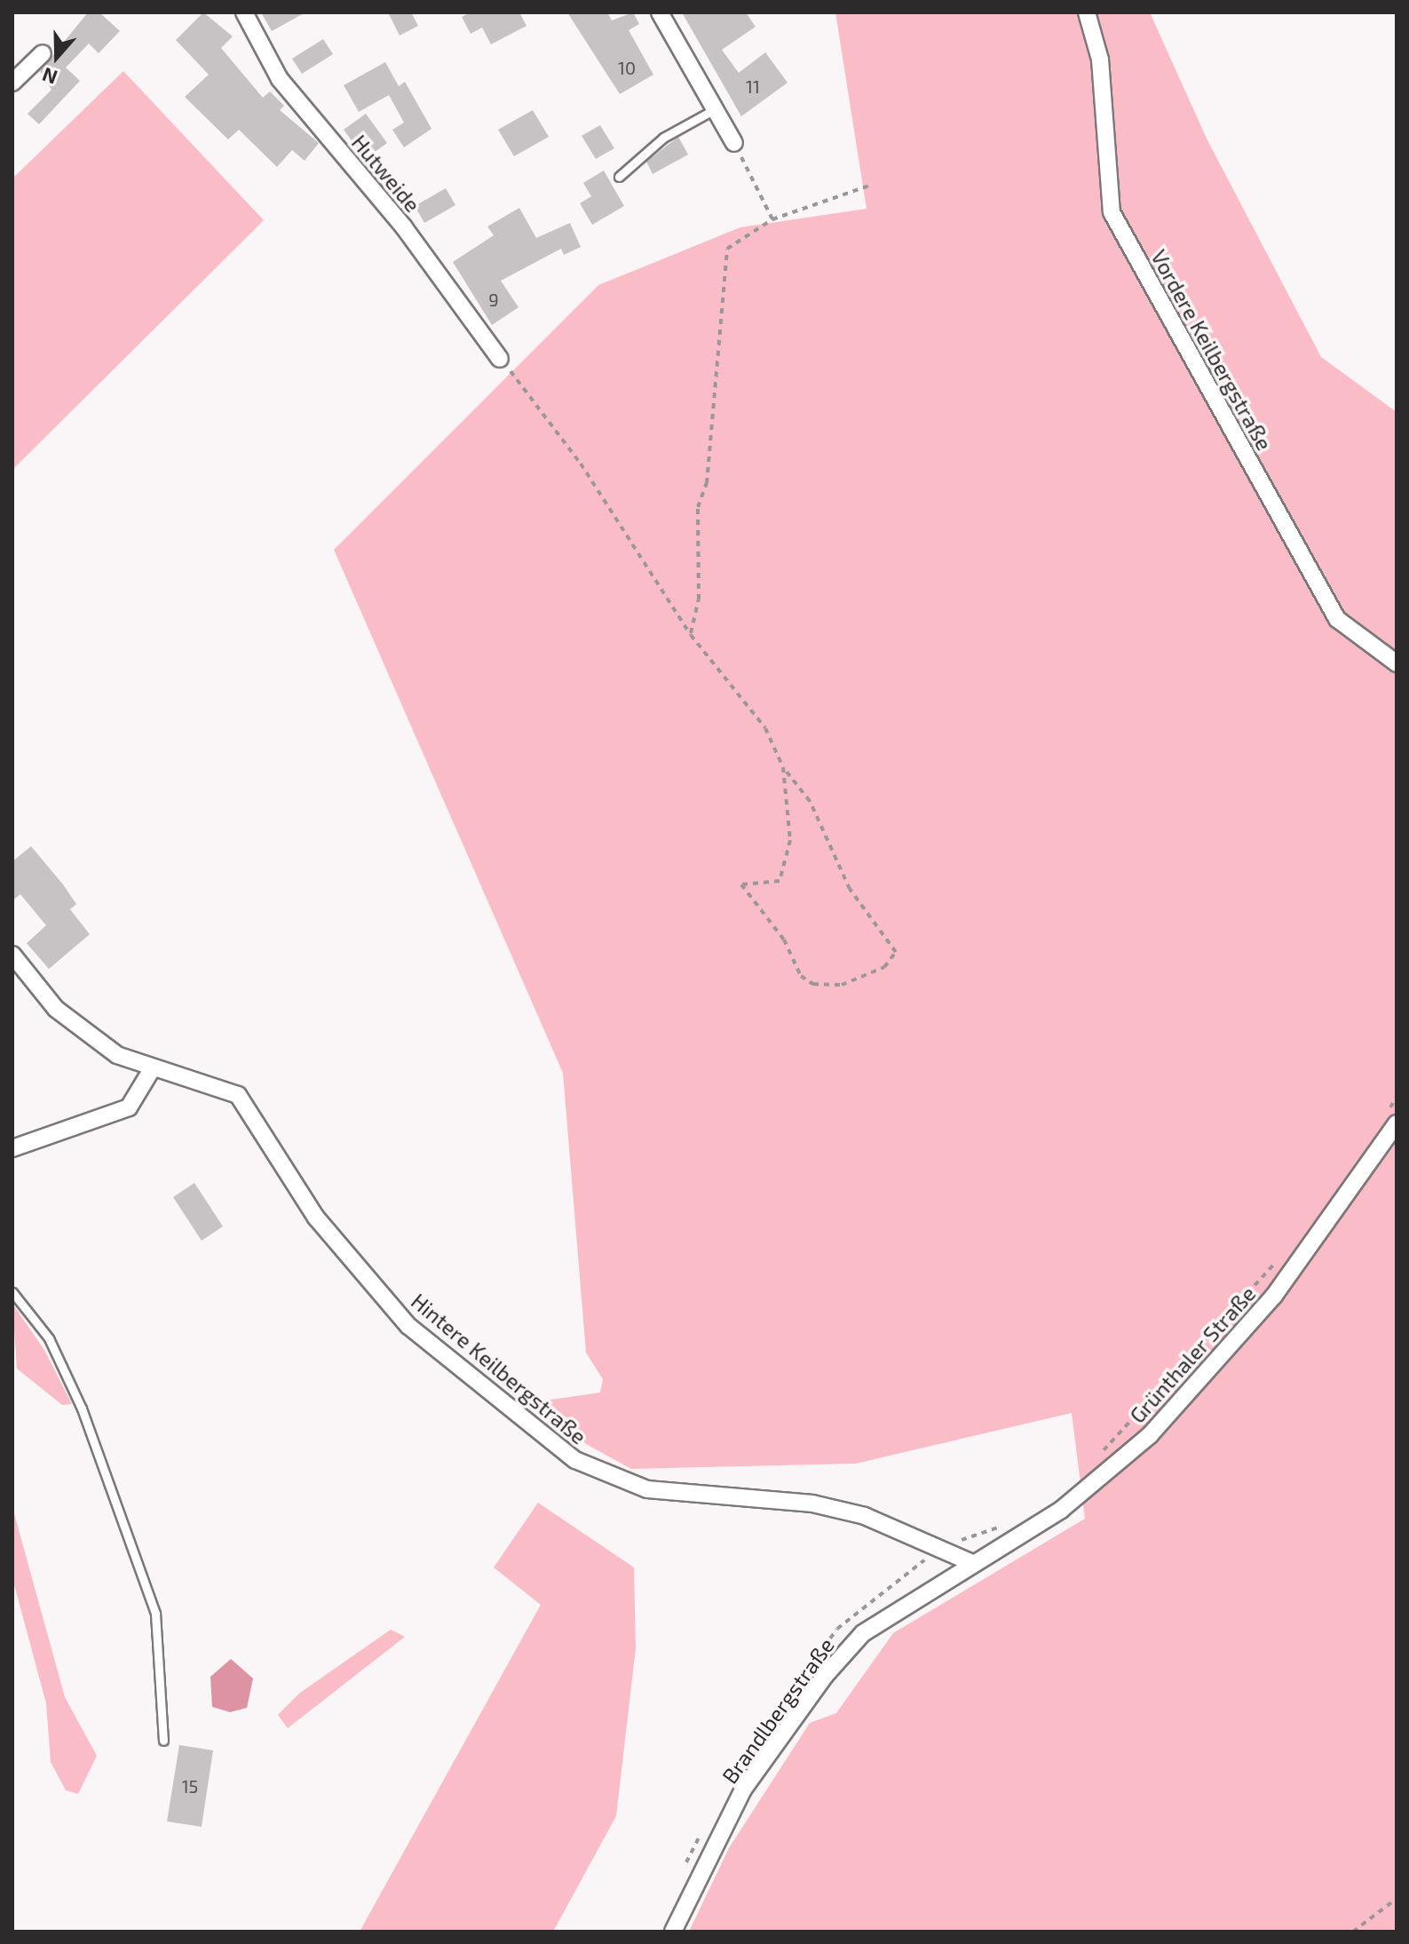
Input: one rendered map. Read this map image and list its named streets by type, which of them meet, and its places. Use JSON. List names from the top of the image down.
{
  "streets": {
    "street": [
      "Hutweide",
      "Vordere Keilbergstraße",
      "Grünthaler Straße",
      "Hintere Keilbergstraße",
      "Brandlbergstraße"
    ]
  },
  "crossings": [
    ["Grünthaler Straße", "Hintere Keilbergstraße"],
    ["Grünthaler Straße", "Brandlbergstraße"],
    ["Hintere Keilbergstraße", "Brandlbergstraße"]
  ],
  "house_numbers": [
    "10",
    "11",
    "9",
    "15"
  ],
  "north": "bottom"
}
